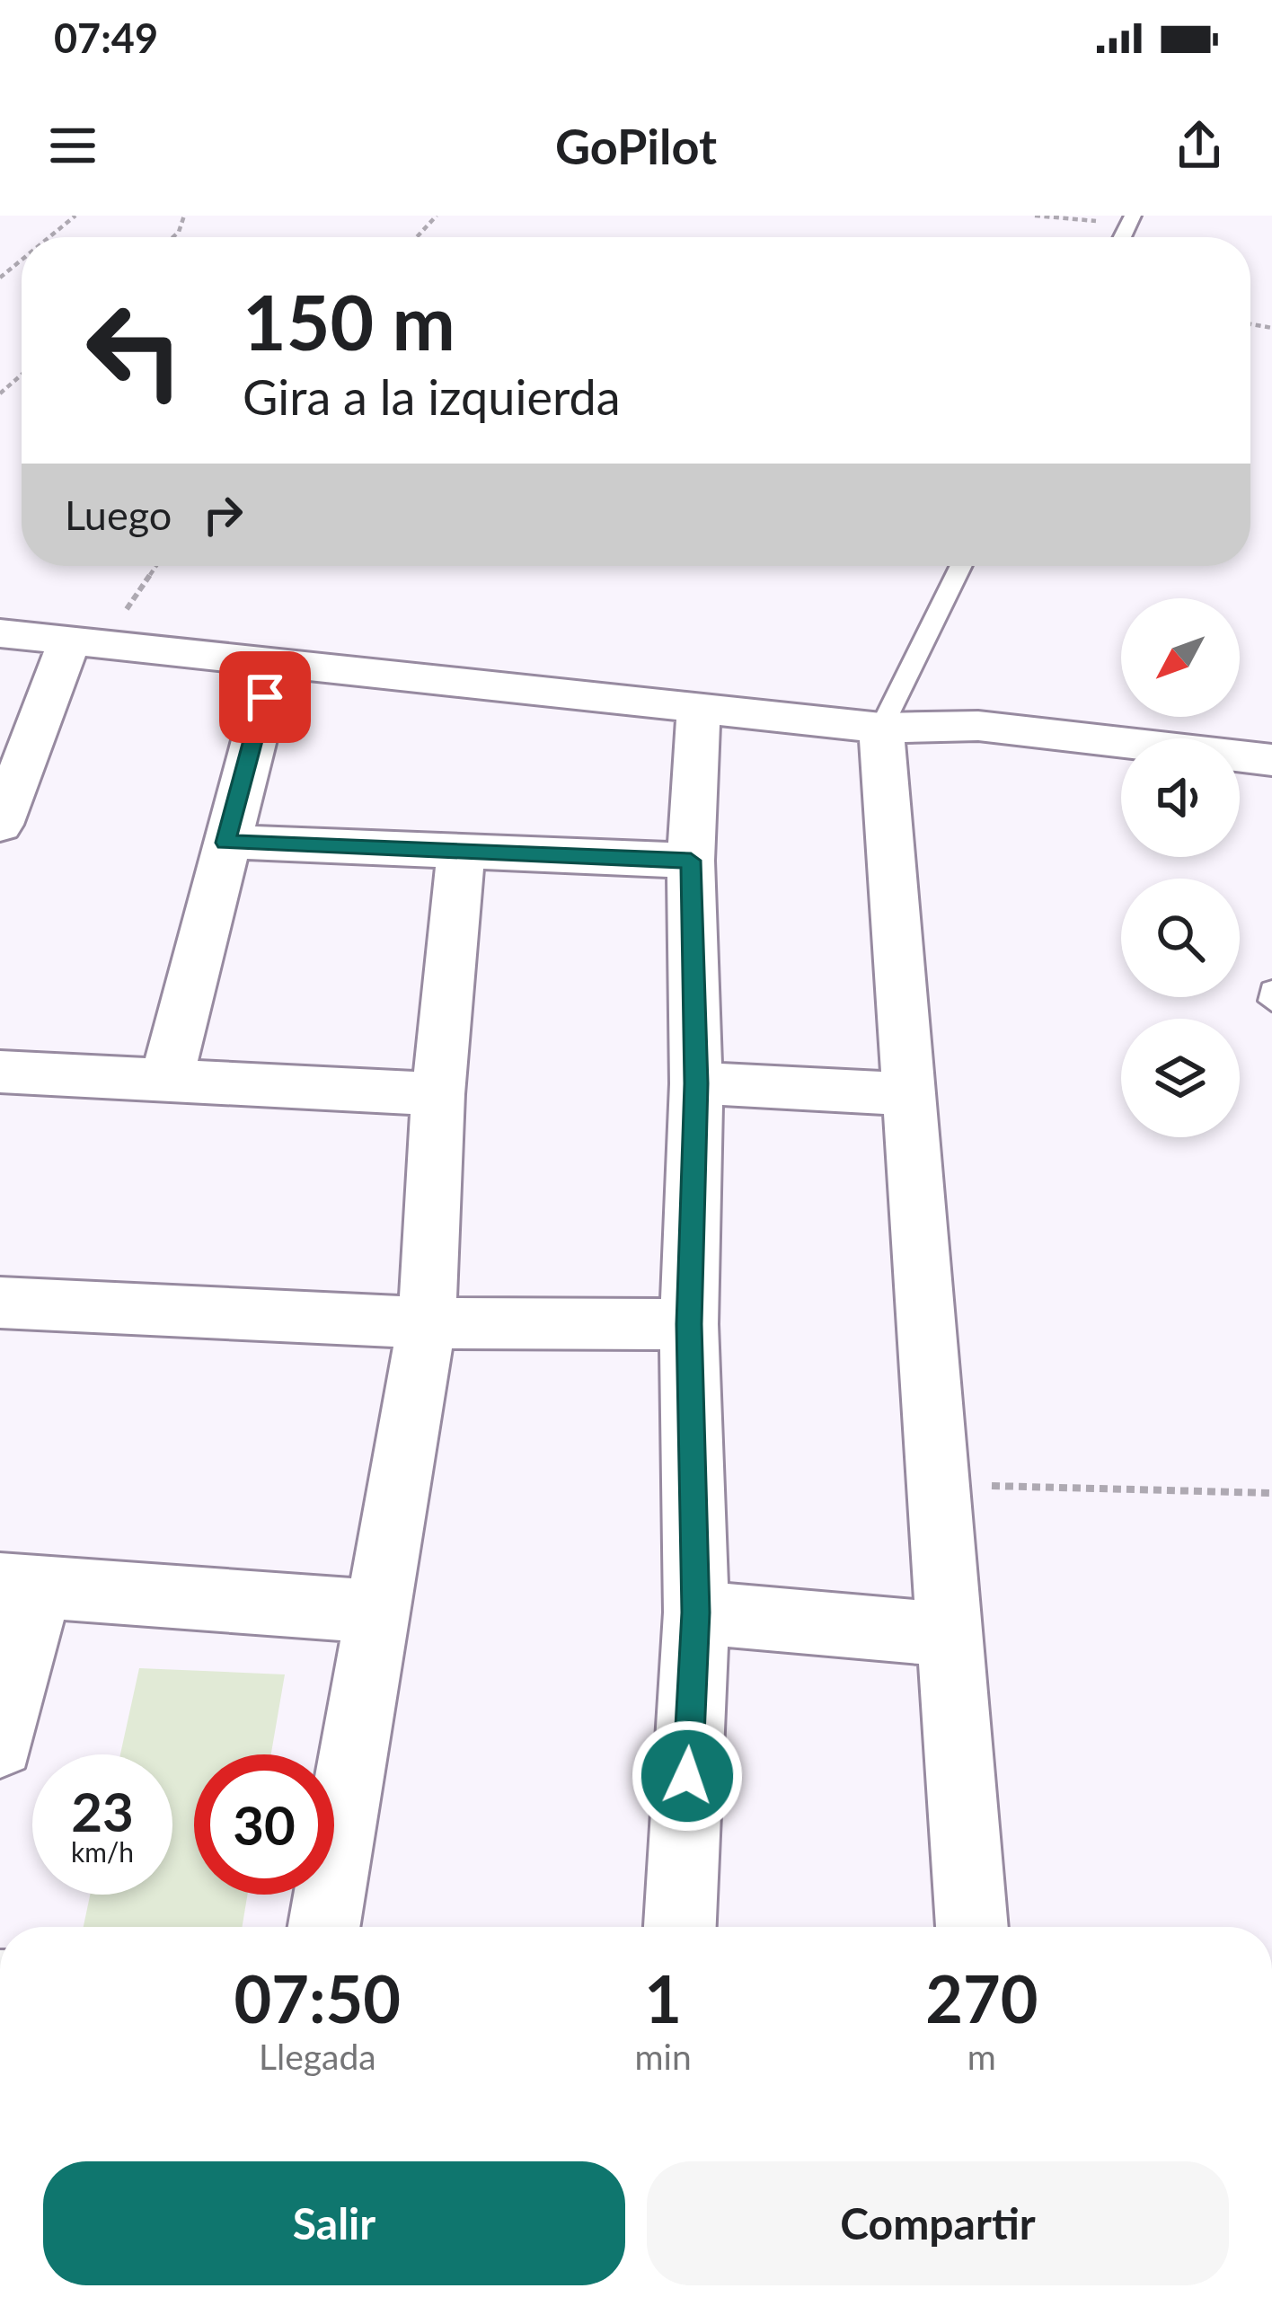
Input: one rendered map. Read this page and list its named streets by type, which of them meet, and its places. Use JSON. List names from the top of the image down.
{
  "north": "bottom left",
  "page": {
    "status": "07:49",
    "header": "GoPilot",
    "turn": ["150 m", "Gira a la izquierda"],
    "then": "Luego",
    "speed": "23 km/h",
    "limit": "30",
    "eta": [
      "07:50",
      "Llegada",
      "1",
      "min",
      "270",
      "m"
    ],
    "buttons": ["Salir", "Compartir"]
  }
}
